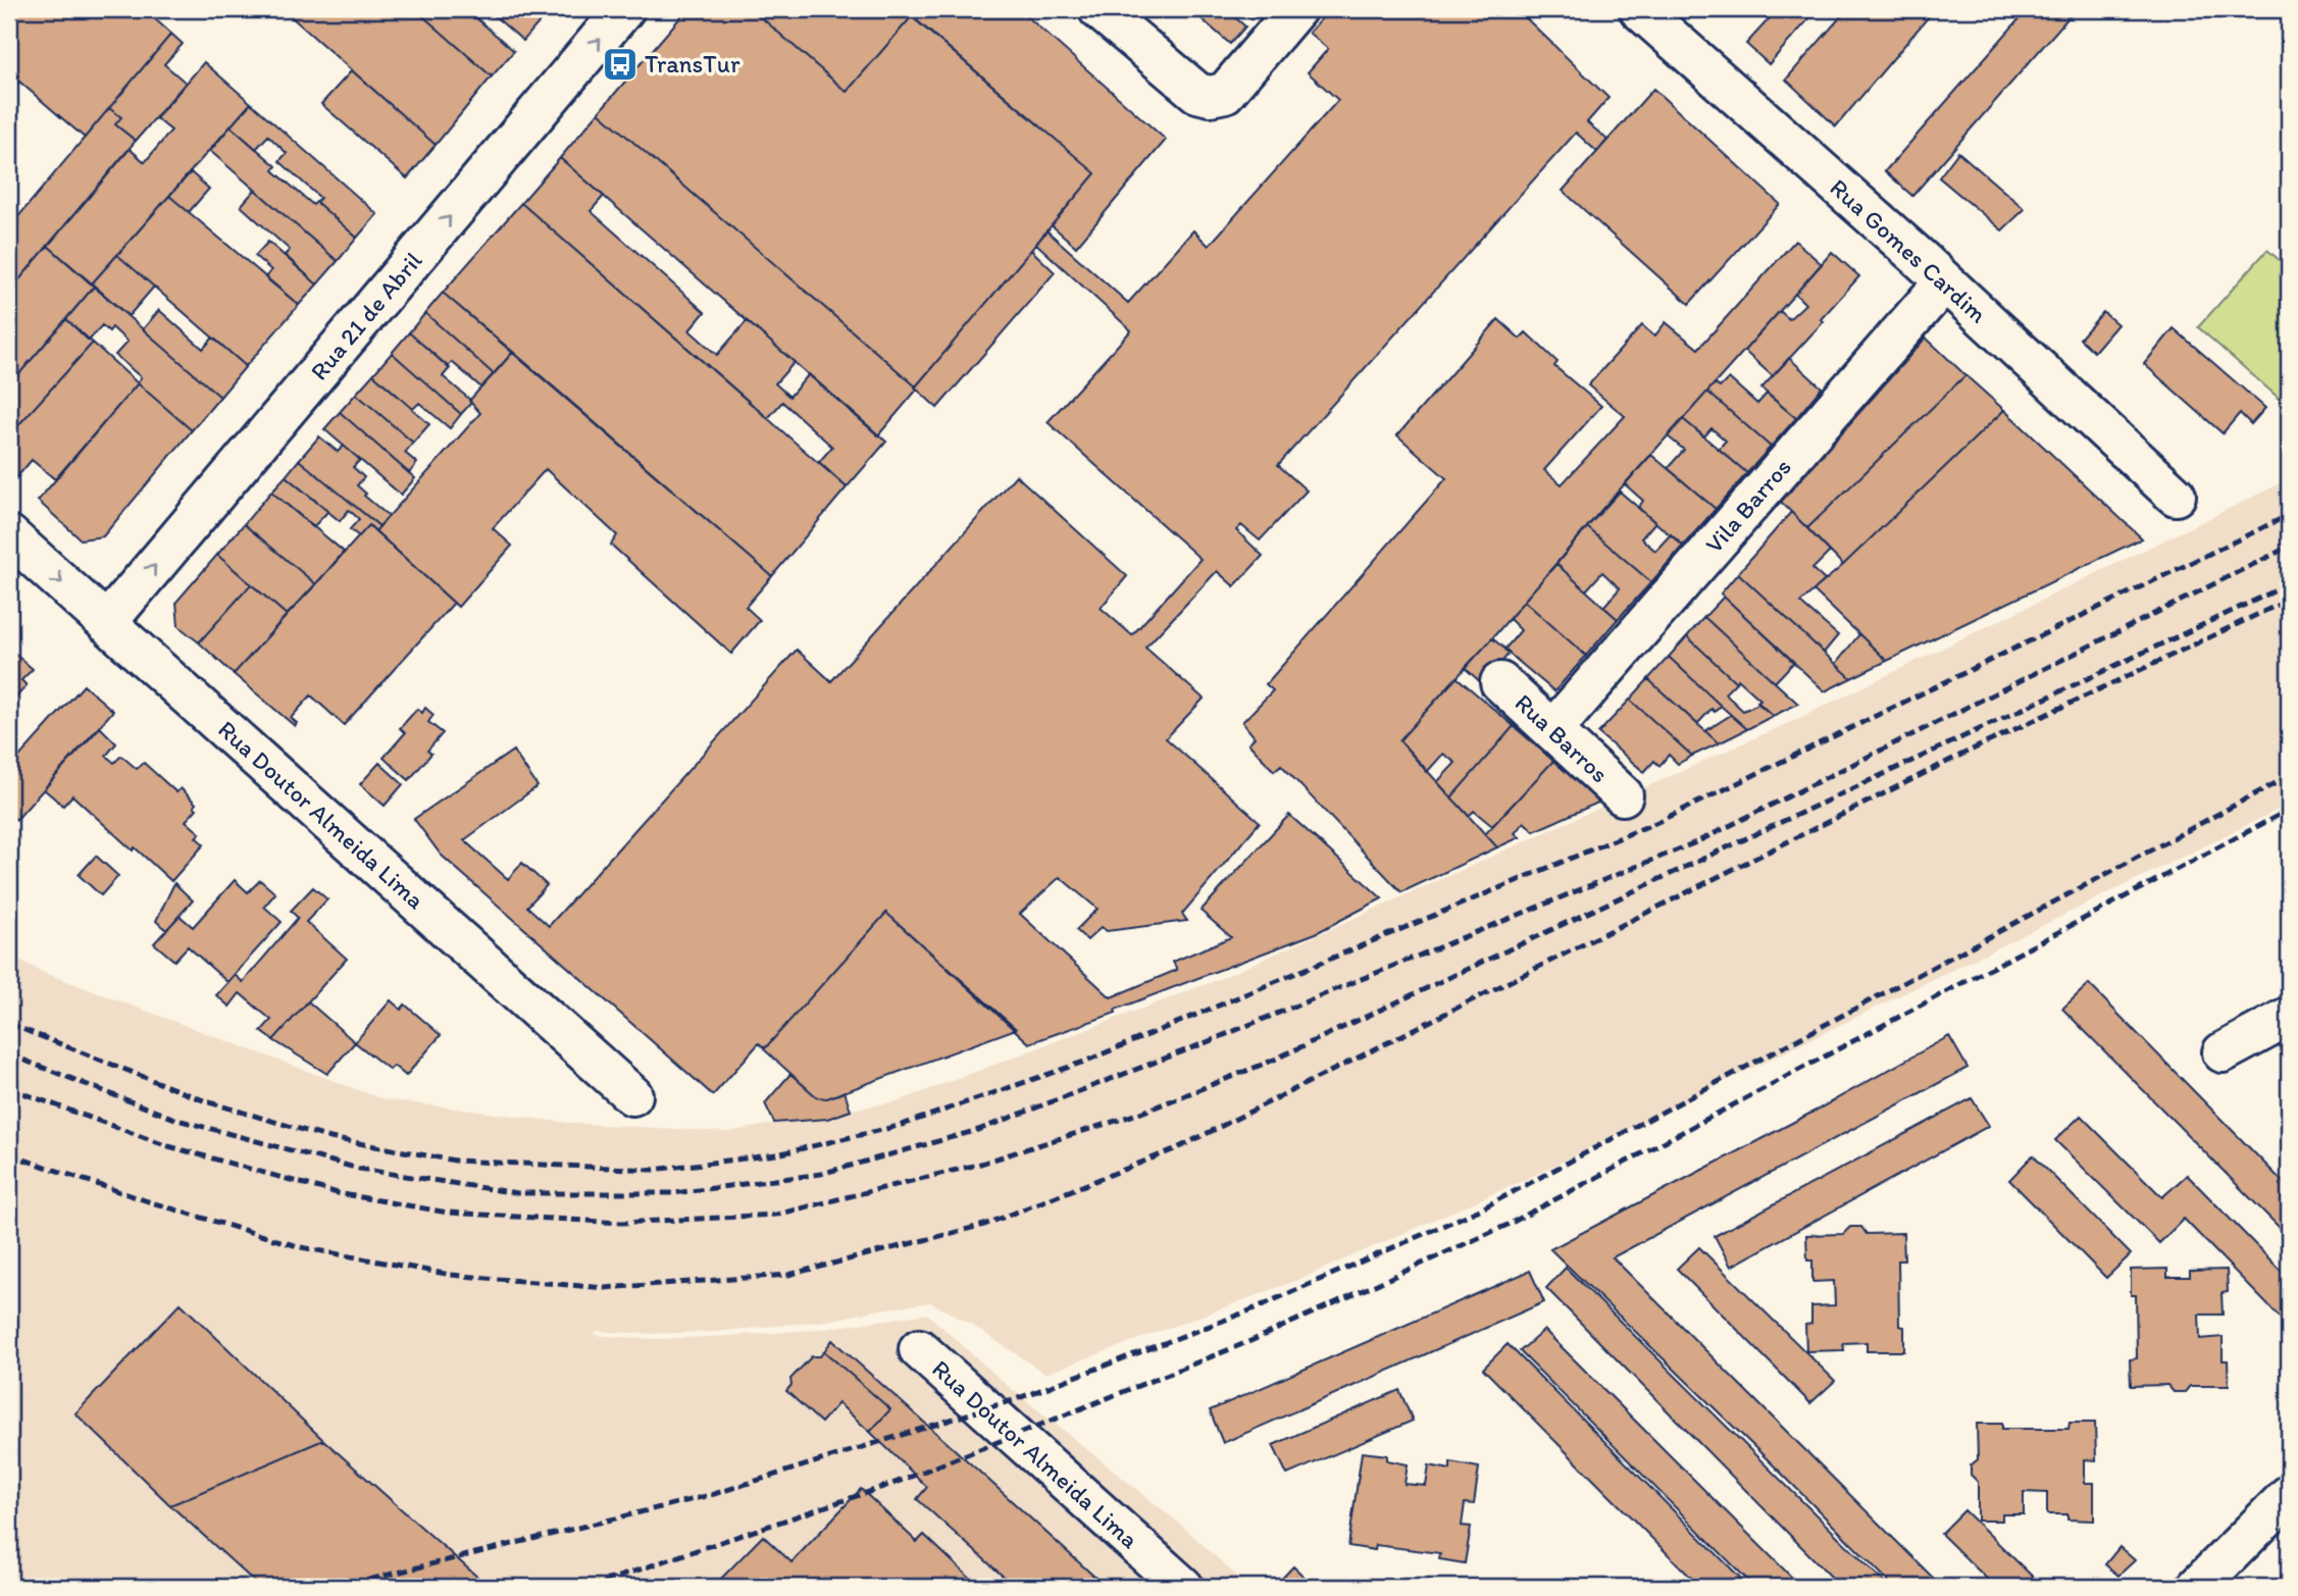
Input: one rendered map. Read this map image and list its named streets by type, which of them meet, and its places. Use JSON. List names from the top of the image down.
{
  "streets": {
    "street": [
      "Rua Gomes Cardim",
      "Rua 21 de Abril",
      "Vila Barros",
      "Rua Barros",
      "Rua Doutor Almeida Lima"
    ]
  },
  "crossings": [
    ["Rua Gomes Cardim", "Vila Barros"],
    ["Rua 21 de Abril", "Rua Doutor Almeida Lima"],
    ["Vila Barros", "Rua Barros"]
  ],
  "one_way": ["Rua 21 de Abril"],
  "places": {
    "bus stop": ["TransTur"]
  }
}
